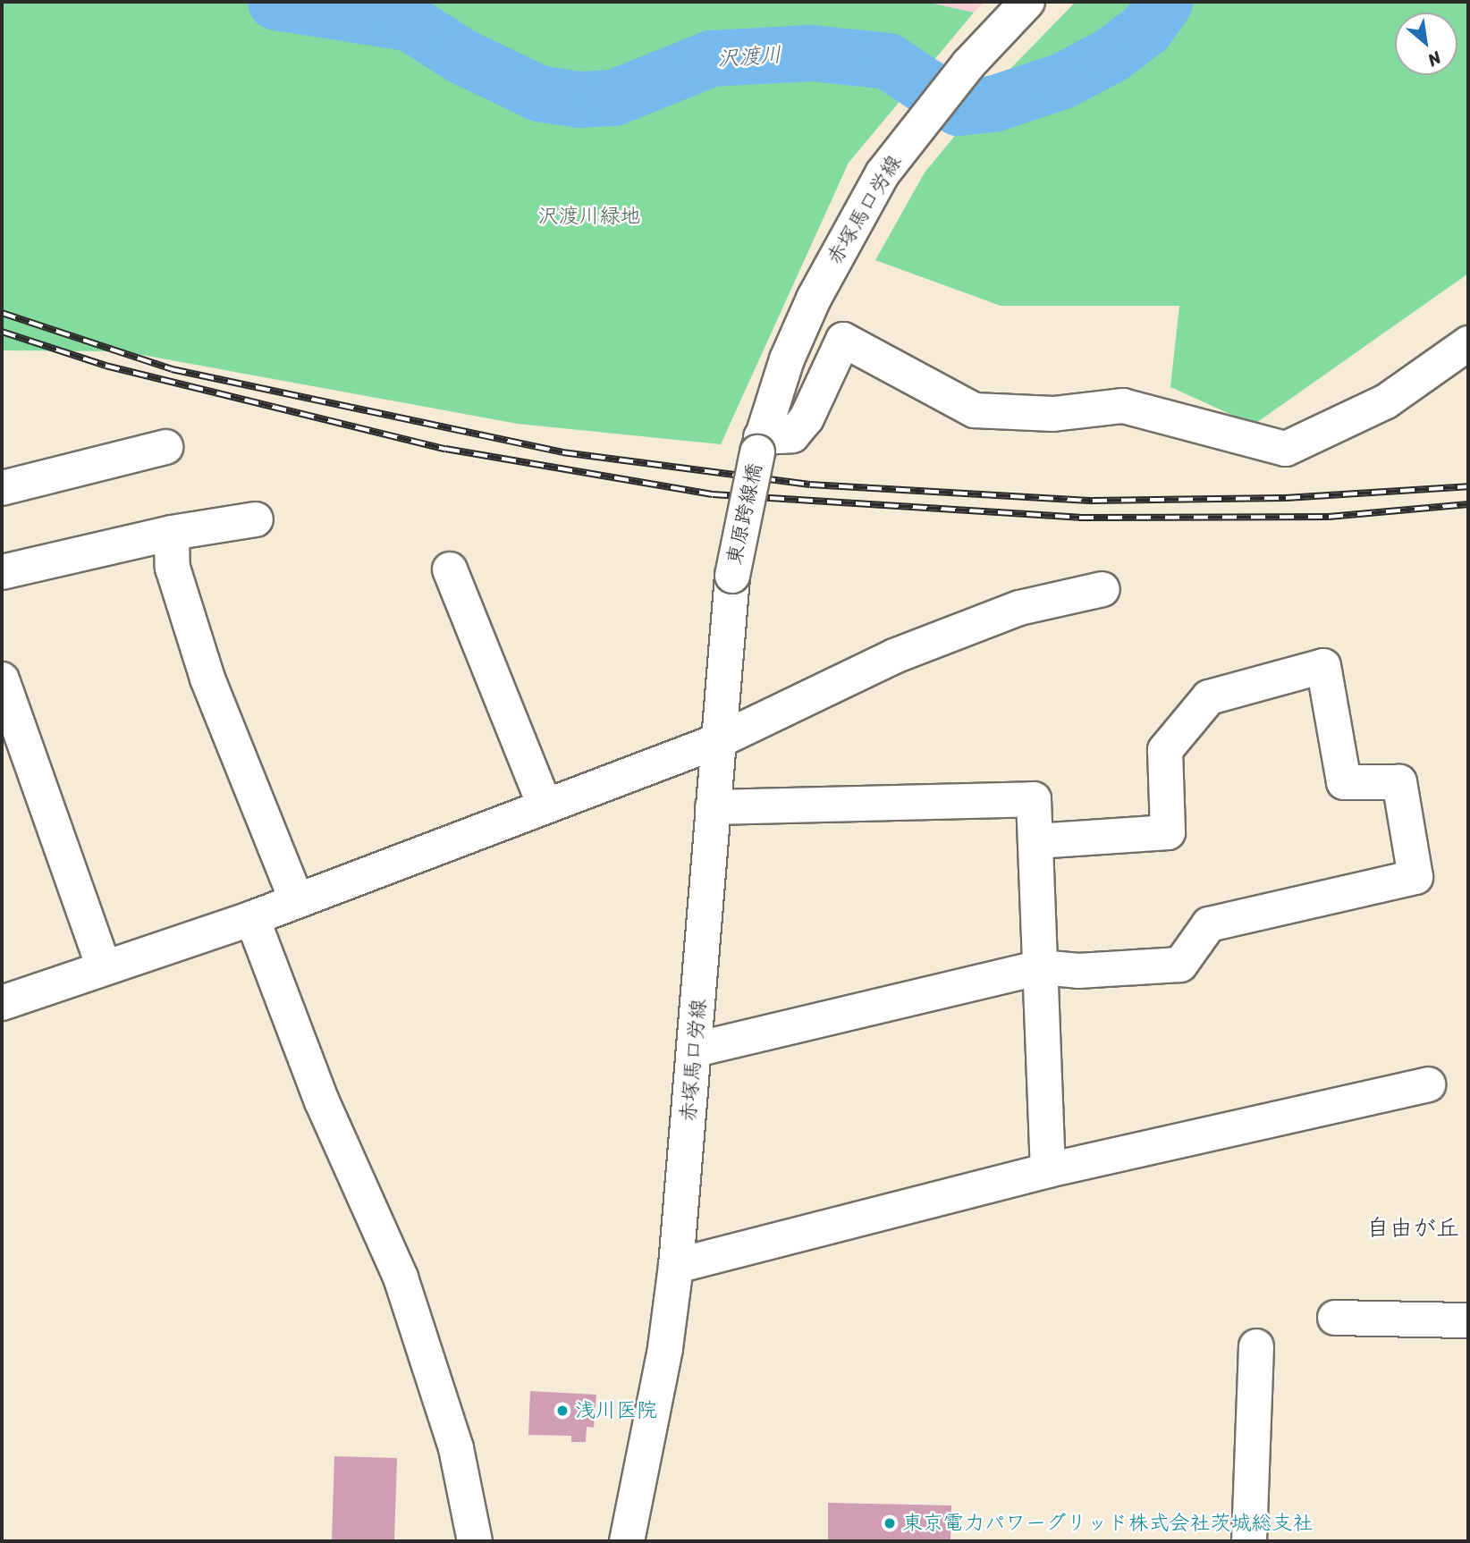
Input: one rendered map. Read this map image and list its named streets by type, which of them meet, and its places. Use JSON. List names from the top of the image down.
{
  "streets": {
    "street": ["赤塚馬口労線", "東原跨線橋"]
  },
  "crossings": [
    ["赤塚馬口労線", "東原跨線橋"]
  ],
  "districts": ["自由が丘"],
  "water": ["沢渡川"],
  "parks": ["沢渡川緑地"],
  "places": ["浅川医院", "東京電力パワーグリッド株式会社茨城総支社"],
  "north": "bottom right"
}
